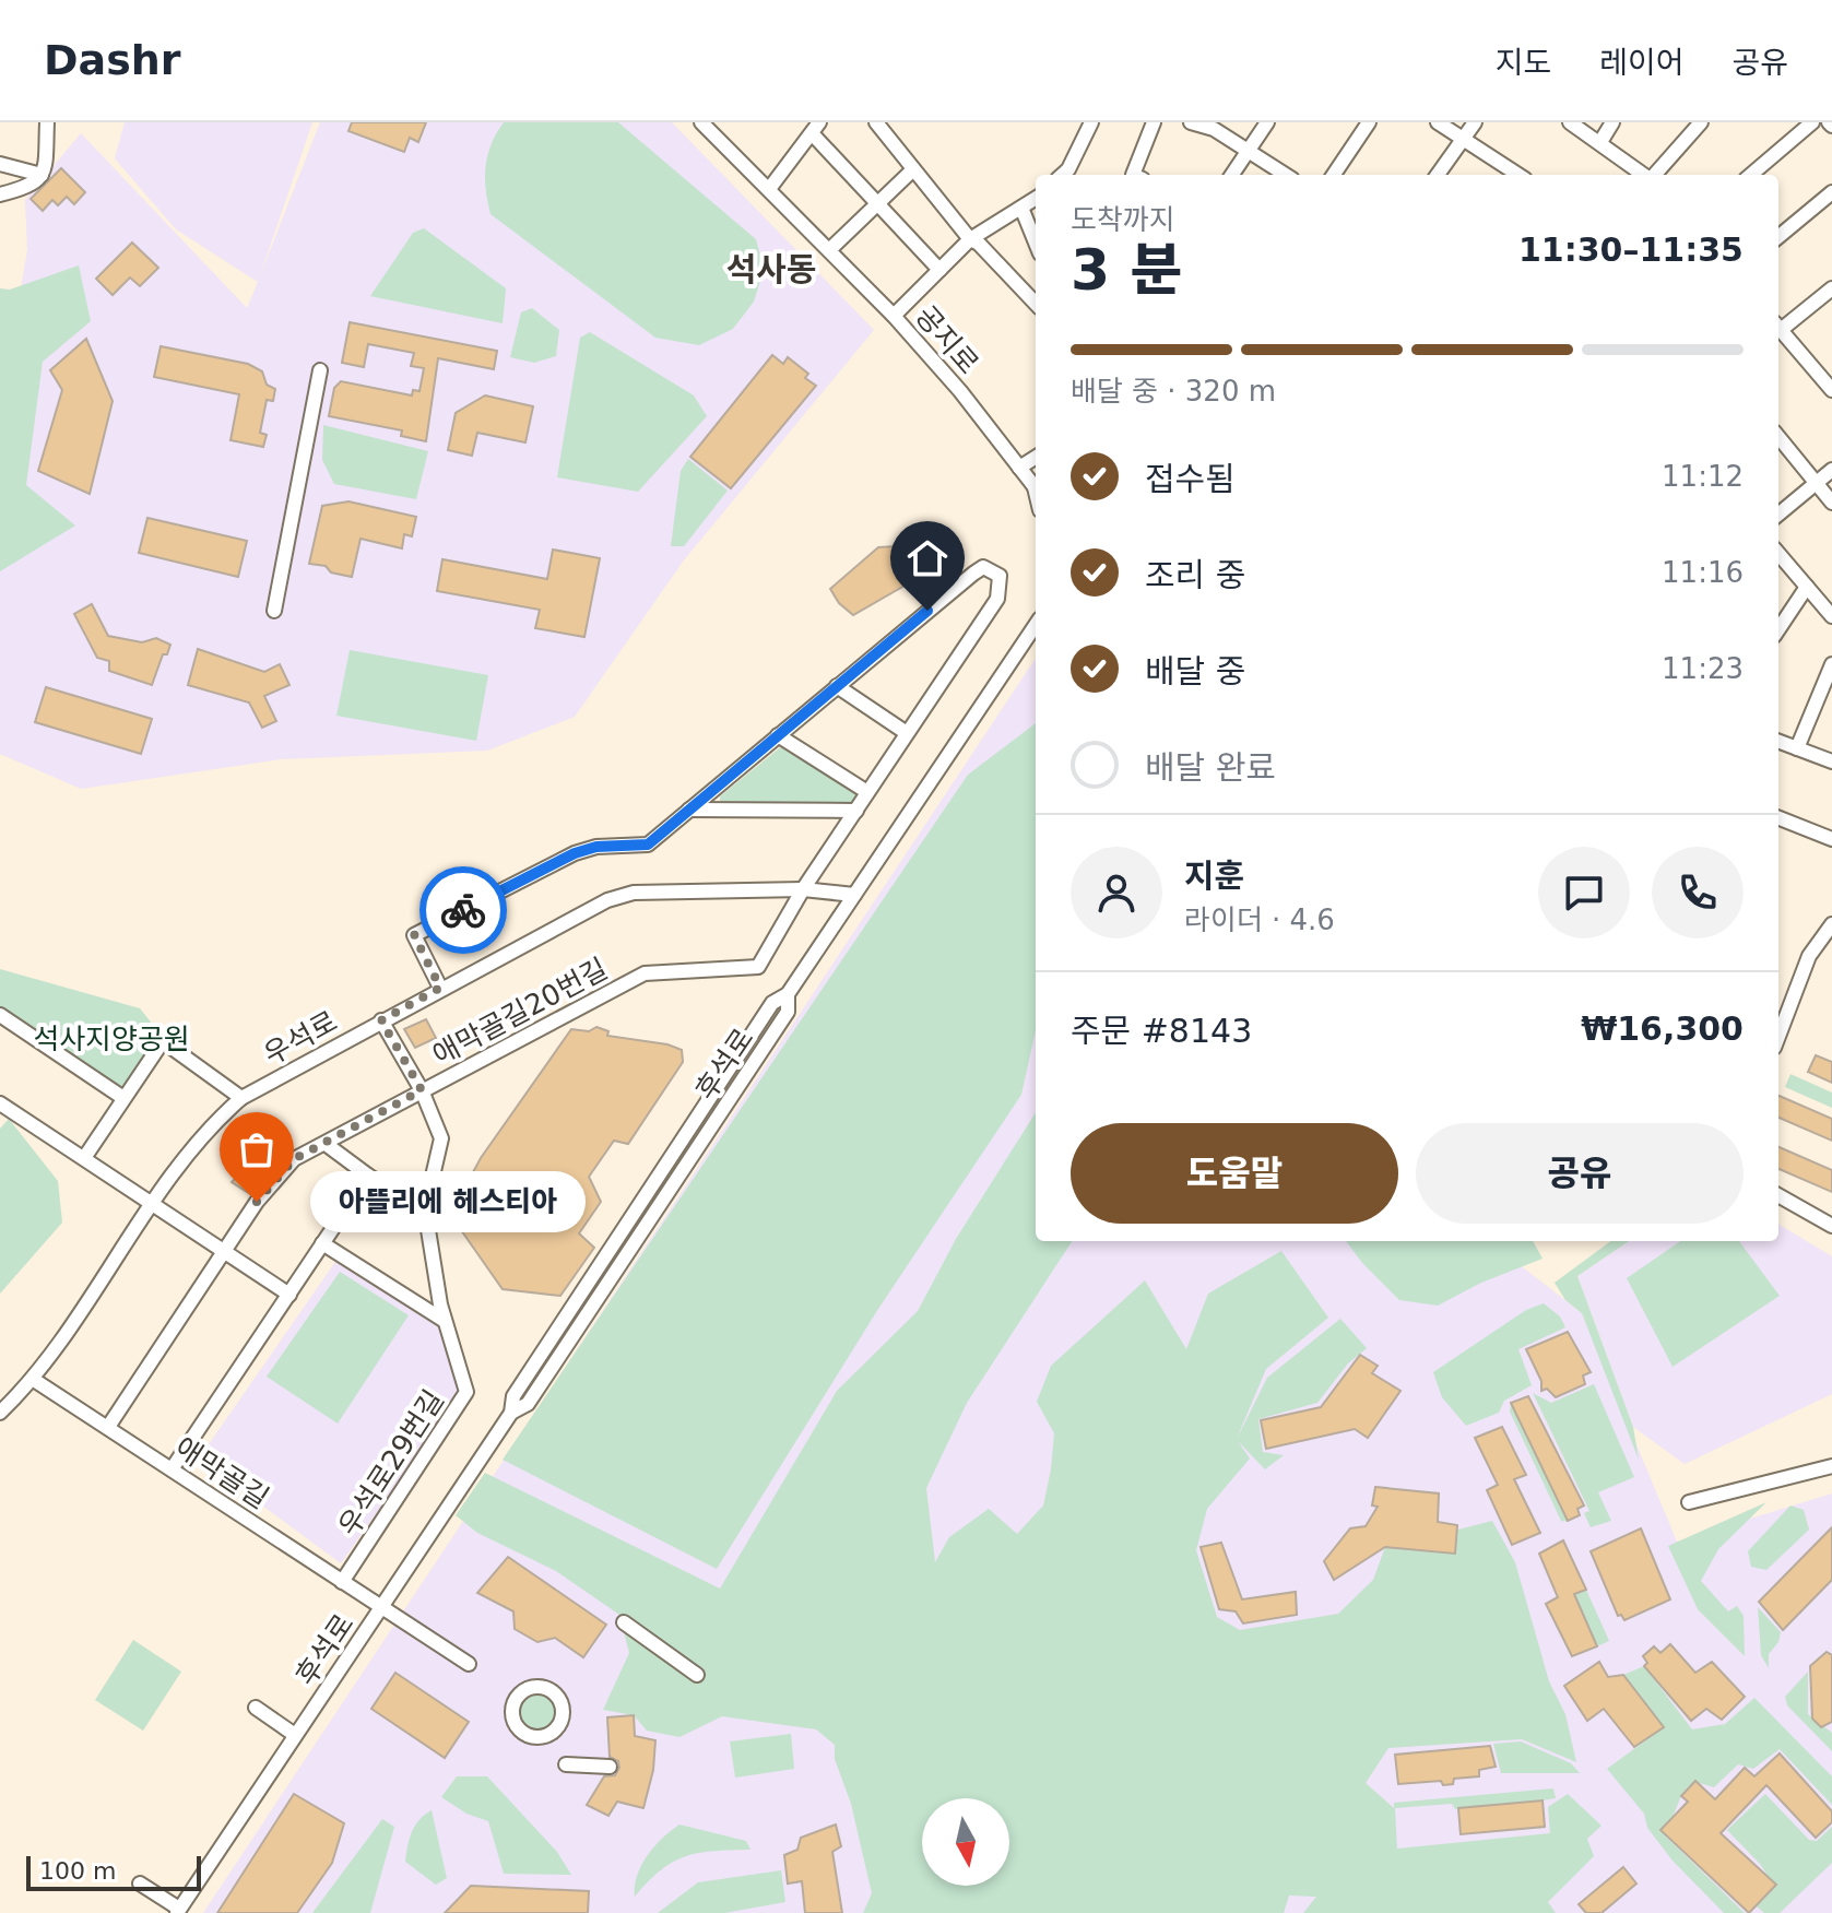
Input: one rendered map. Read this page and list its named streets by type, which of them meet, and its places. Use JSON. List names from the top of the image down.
{
  "streets": {
    "street": [
      "공지로",
      "애막골길20번길",
      "우석로",
      "후석로",
      "우석로29번길",
      "애막골길"
    ]
  },
  "crossings": [
    ["애막골길20번길", "우석로"],
    ["애막골길20번길", "우석로29번길"],
    ["애막골길20번길", "애막골길"],
    ["우석로", "후석로"],
    ["우석로", "우석로29번길"],
    ["우석로", "애막골길"],
    ["후석로", "애막골길"],
    ["우석로29번길", "애막골길"]
  ],
  "districts": ["석사동"],
  "parks": ["석사지양공원"],
  "places": ["아뜰리에 헤스티아"],
  "scale_bar": "100 m",
  "north": "bottom",
  "page": {
    "header": "Dashr",
    "nav": ["지도", "레이어", "공유"],
    "heading": ["3 분", "도착까지", "11:30–11:35"],
    "panel": [
      "지훈",
      "라이더 · 4.6",
      "주문 #8143",
      "₩16,300"
    ],
    "bar": "배달 중 · 320 m",
    "list": [
      ["접수됨", "11:12"],
      ["조리 중", "11:16"],
      ["배달 중", "11:23"],
      "배달 완료"
    ],
    "buttons": ["도움말", "공유"],
    "bubble": "아뜰리에 헤스티아",
    "scale": "100 m"
  }
}
